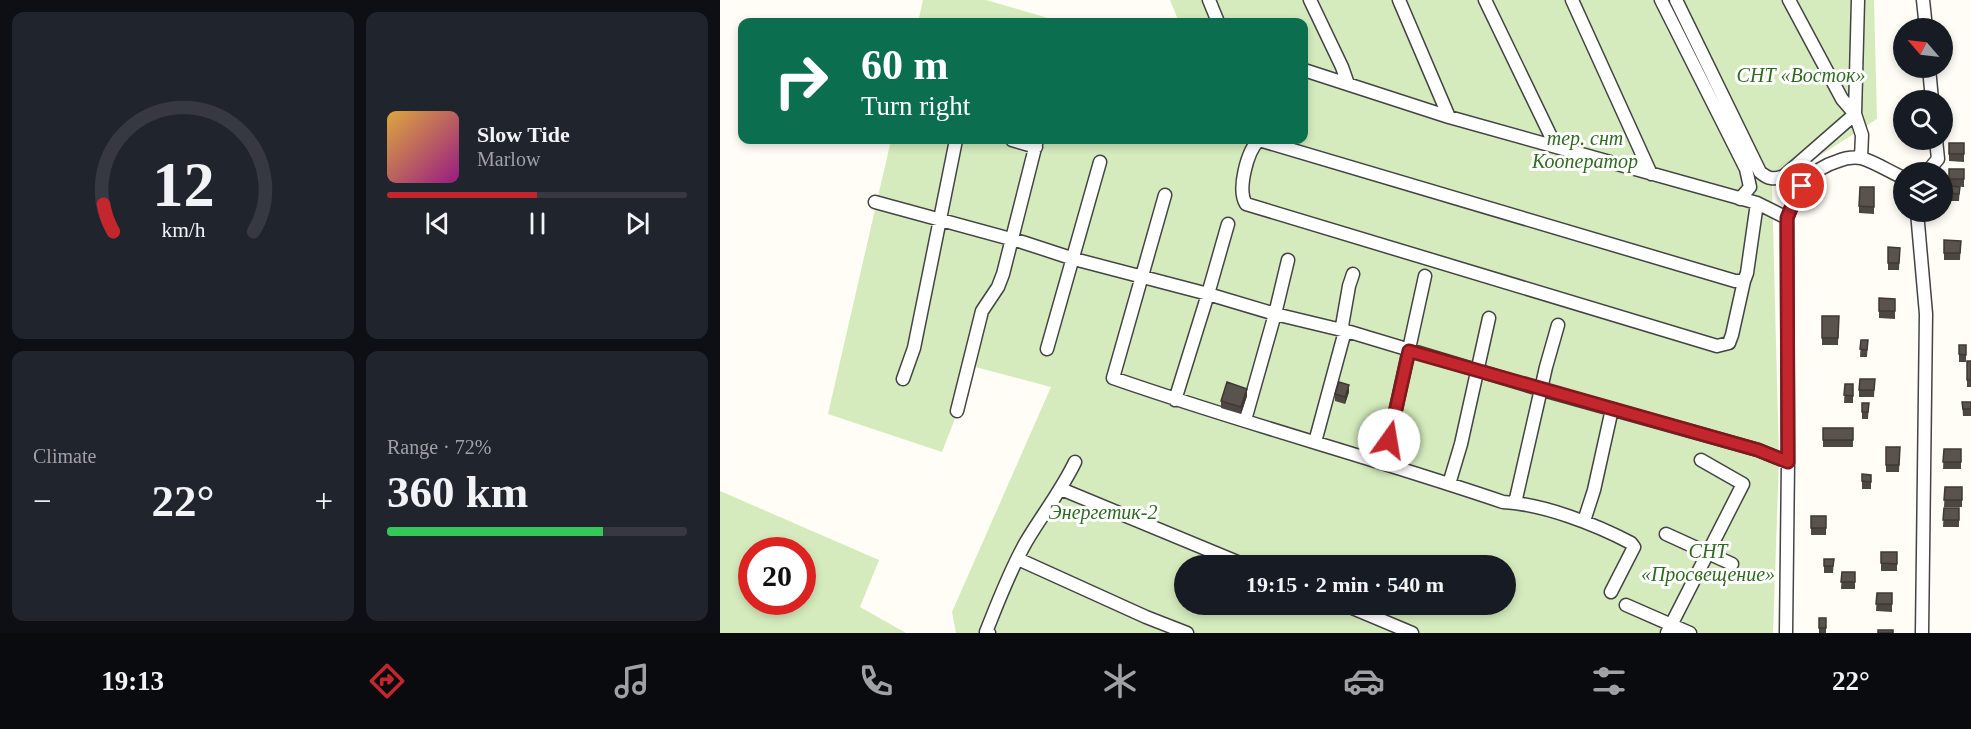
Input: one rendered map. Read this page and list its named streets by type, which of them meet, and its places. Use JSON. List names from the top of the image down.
{
  "parks": [
    "СНТ «Восток»",
    "тер. снт Кооператор",
    "Энергетик-2",
    "СНТ «Просвещение»"
  ],
  "north": "top left",
  "page": {
    "turn": ["60 m", "Turn right"],
    "song": ["Slow Tide", "Marlow"],
    "tile": [
      "Climate",
      ["Range · 72%", "360 km"]
    ],
    "heat": ["−", "22°", "+"],
    "limit": "20",
    "trip": "19:15 · 2 min · 540 m",
    "tabs": ["19:13", "22°"],
    "gauge": ["12", "km/h"]
  }
}
